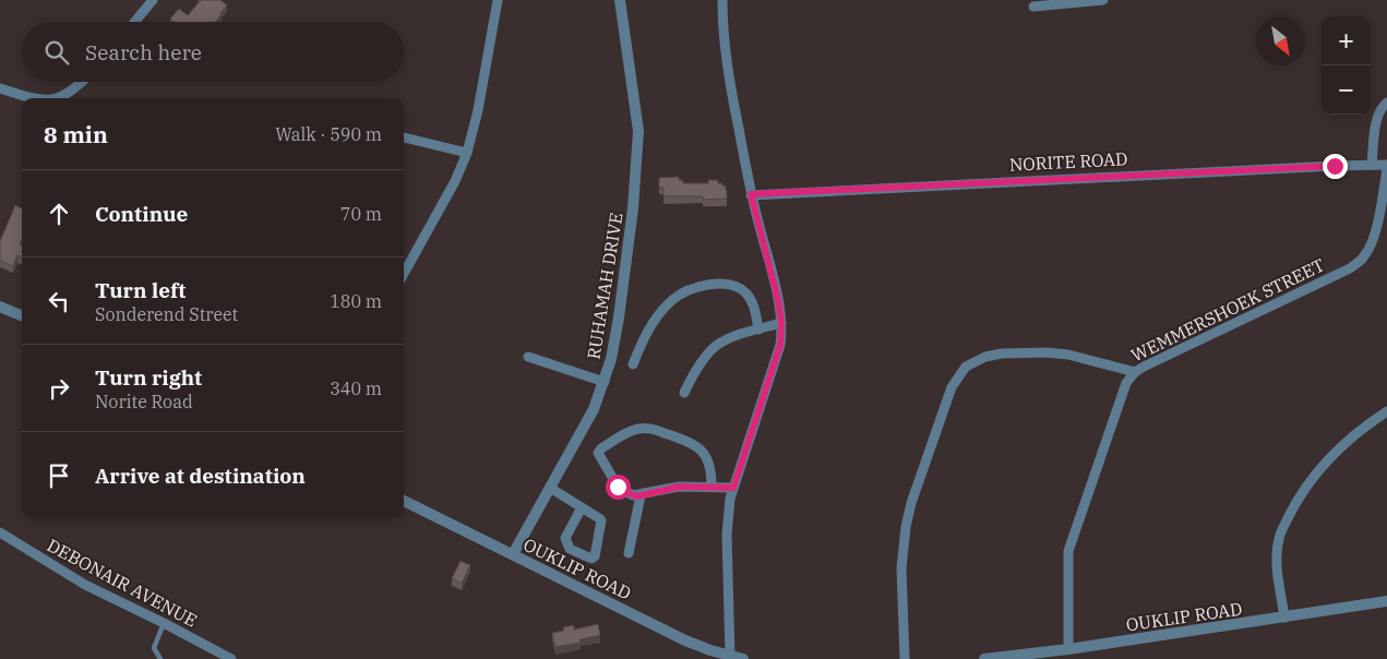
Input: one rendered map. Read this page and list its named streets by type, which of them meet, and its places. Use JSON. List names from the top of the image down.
{
  "streets": {
    "street": [
      "NORITE ROAD",
      "RUHAMAH DRIVE",
      "WEMMERSHOEK STREET",
      "OUKLIP ROAD",
      "DEBONAIR AVENUE"
    ]
  },
  "crossings": [
    ["NORITE ROAD", "WEMMERSHOEK STREET"],
    ["RUHAMAH DRIVE", "OUKLIP ROAD"],
    ["WEMMERSHOEK STREET", "OUKLIP ROAD"]
  ],
  "north": "bottom right",
  "page": {
    "map_buttons": ["+", "−"],
    "search": "Search here",
    "heading": ["8 min", "Walk · 590 m"],
    "list": [
      ["Continue", "70 m"],
      ["Turn left", "Sonderend Street", "180 m"],
      ["Turn right", "Norite Road", "340 m"],
      "Arrive at destination"
    ]
  }
}
